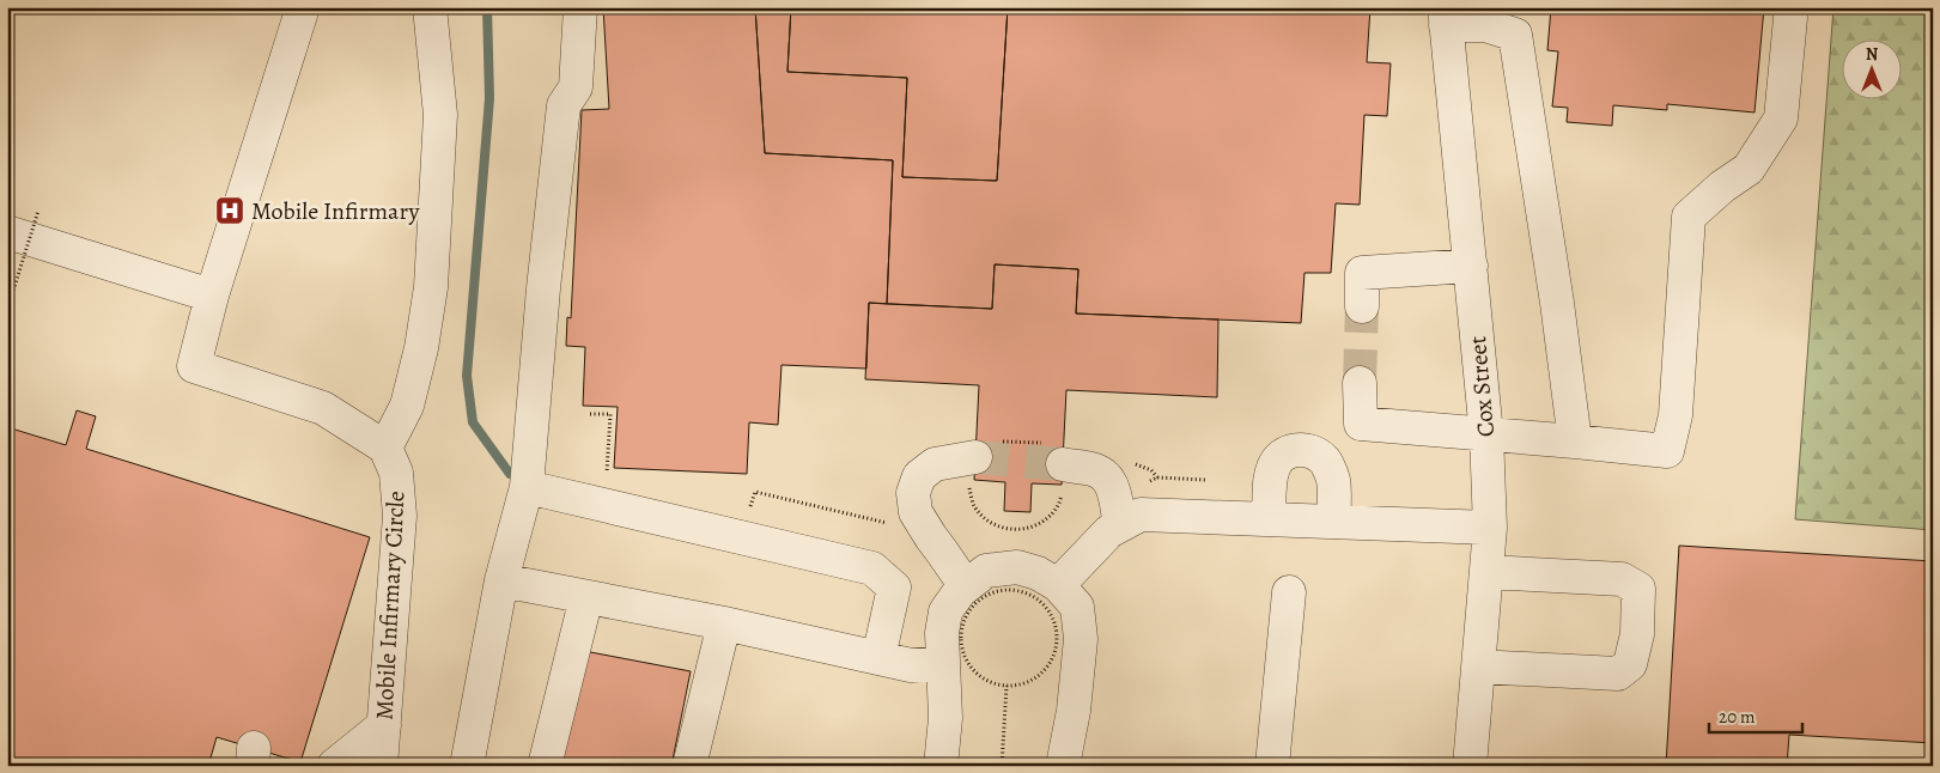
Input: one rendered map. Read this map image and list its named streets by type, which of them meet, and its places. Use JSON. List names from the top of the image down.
{
  "streets": {
    "street": ["Cox Street", "Mobile Infirmary Circle"]
  },
  "places": {
    "hospital": ["Mobile Infirmary"]
  },
  "scale_bar": "20 m",
  "north": "top"
}
